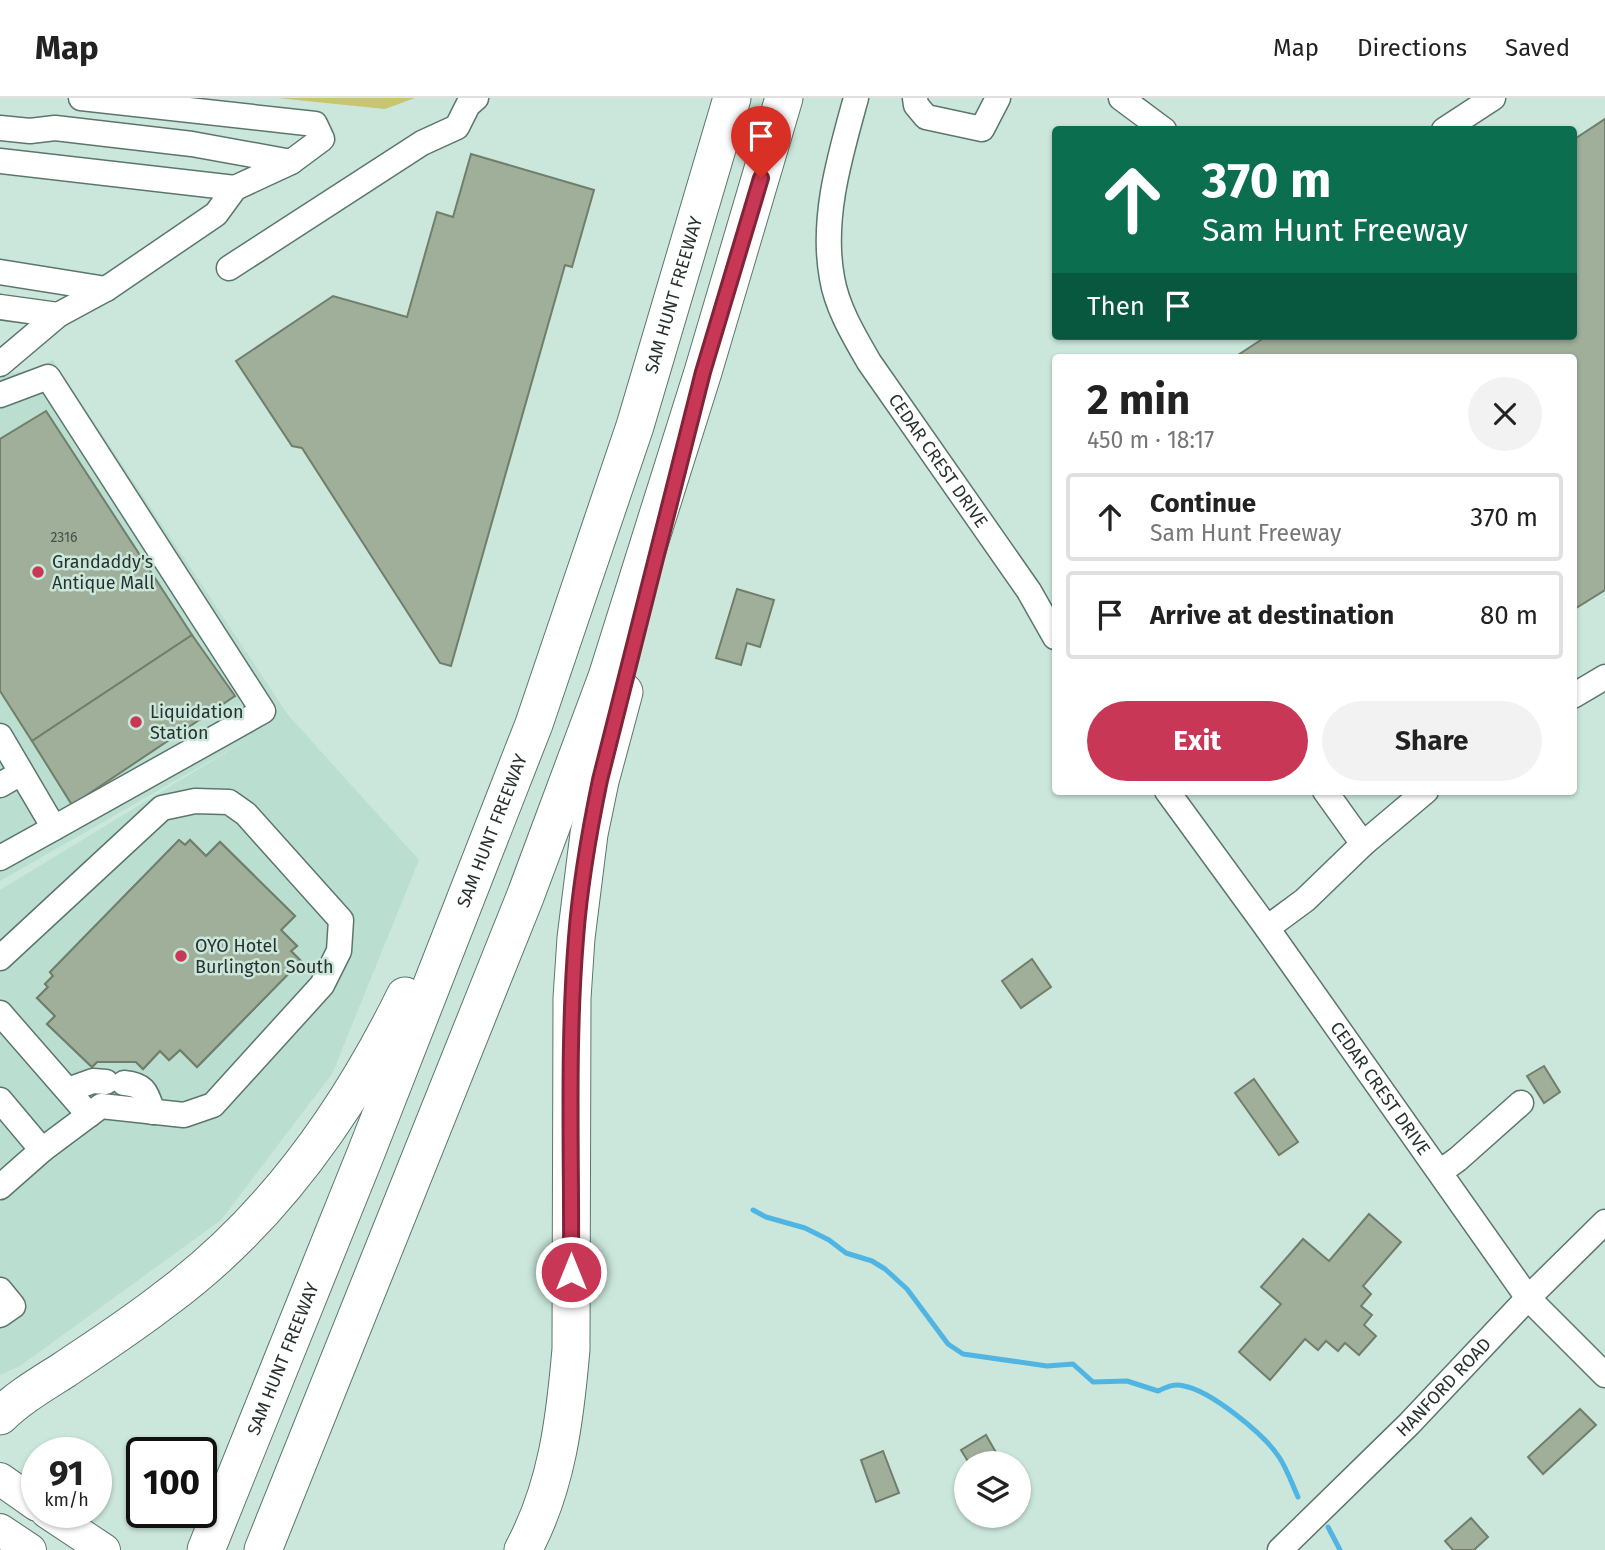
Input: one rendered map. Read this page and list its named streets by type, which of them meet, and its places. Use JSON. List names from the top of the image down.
{
  "streets": {
    "highway": ["SAM HUNT FREEWAY"],
    "street": ["CEDAR CREST DRIVE", "HANFORD ROAD"]
  },
  "crossings": [
    ["CEDAR CREST DRIVE", "HANFORD ROAD"]
  ],
  "places": ["Grandaddy's Antique Mall", "Liquidation Station", "OYO Hotel Burlington South"],
  "house_numbers": ["2316"],
  "page": {
    "header": "Map",
    "nav": ["Map", "Directions", "Saved"],
    "turn": ["370 m", "Sam Hunt Freeway"],
    "then": "Then",
    "heading": ["2 min", "450 m · 18:17"],
    "list": [
      {
        "name": "Continue",
        "note": "Sam Hunt Freeway",
        "value": "370 m"
      },
      {
        "name": "Arrive at destination",
        "value": "80 m"
      }
    ],
    "buttons": ["Exit", "Share"],
    "speed": "91 km/h",
    "limit": "100"
  }
}
